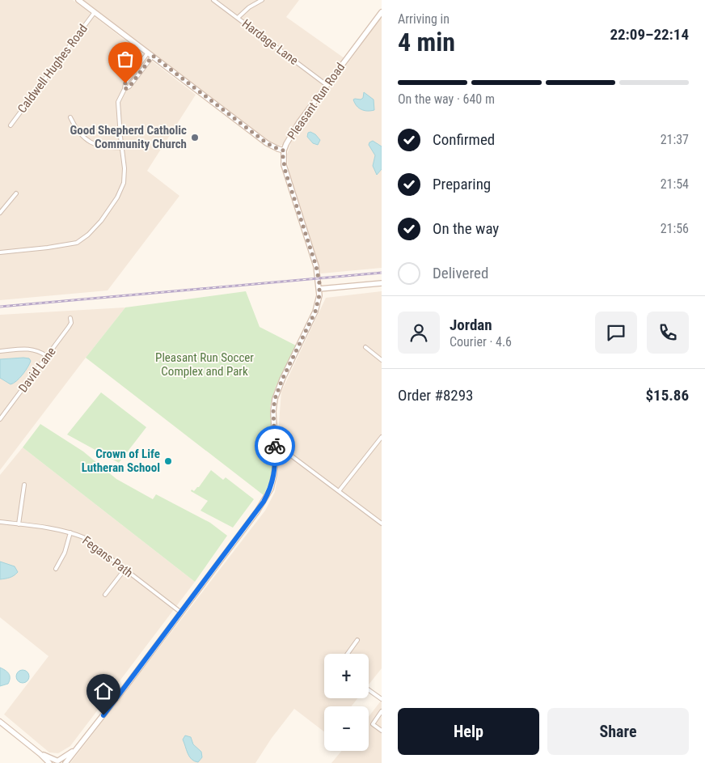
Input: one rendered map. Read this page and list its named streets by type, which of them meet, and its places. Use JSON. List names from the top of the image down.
{
  "streets": {
    "main road": ["Pleasant Run Road"],
    "street": [
      "Hardage Lane",
      "Caldwell Hughes Road",
      "David Lane",
      "Fegans Path"
    ]
  },
  "crossings": [
    ["Hardage Lane", "Pleasant Run Road"],
    ["Pleasant Run Road", "Fegans Path"]
  ],
  "parks": ["Pleasant Run Soccer Complex and Park"],
  "places": ["Good Shepherd Catholic Community Church", "Crown of Life Lutheran School"],
  "page": {
    "heading": ["4 min", "Arriving in", "22:09–22:14"],
    "panel": [
      "Jordan",
      "Courier · 4.6",
      "Order #8293",
      "$15.86"
    ],
    "bar": "On the way · 640 m",
    "list": [
      ["Confirmed", "21:37"],
      ["Preparing", "21:54"],
      ["On the way", "21:56"],
      "Delivered"
    ],
    "map_buttons": ["+", "−"],
    "buttons": ["Help", "Share"]
  }
}
